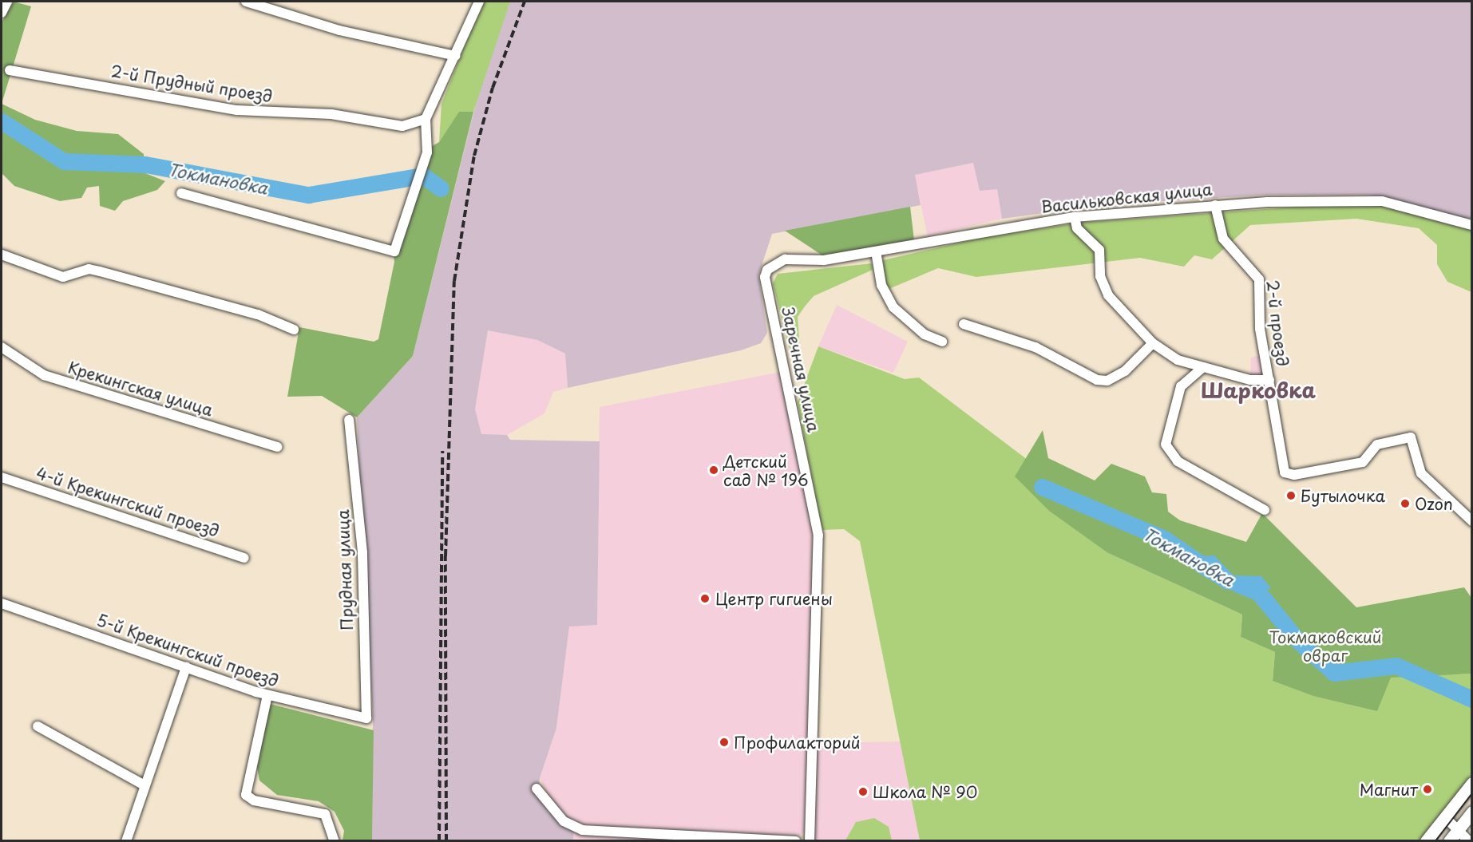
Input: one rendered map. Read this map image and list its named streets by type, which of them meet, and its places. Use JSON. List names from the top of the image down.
{
  "streets": {
    "street": [
      "2-й Прудный проезд",
      "Васильковская улица",
      "2-й проезд",
      "Заречная улица",
      "Крекингская улица",
      "4-й Крекингский проезд",
      "Прудная улица",
      "5-й Крекингский проезд"
    ]
  },
  "crossings": [
    ["Васильковская улица", "2-й проезд"],
    ["Васильковская улица", "Заречная улица"],
    ["Прудная улица", "5-й Крекингский проезд"]
  ],
  "districts": ["Шарковка"],
  "water": ["Токмановка"],
  "parks": ["Токмаковский овраг"],
  "places": [
    "Детский сад № 196",
    "Бутылочка",
    "Ozon",
    "Центр гигиены",
    "Профилакторий",
    "Магнит",
    "Школа № 90"
  ]
}
